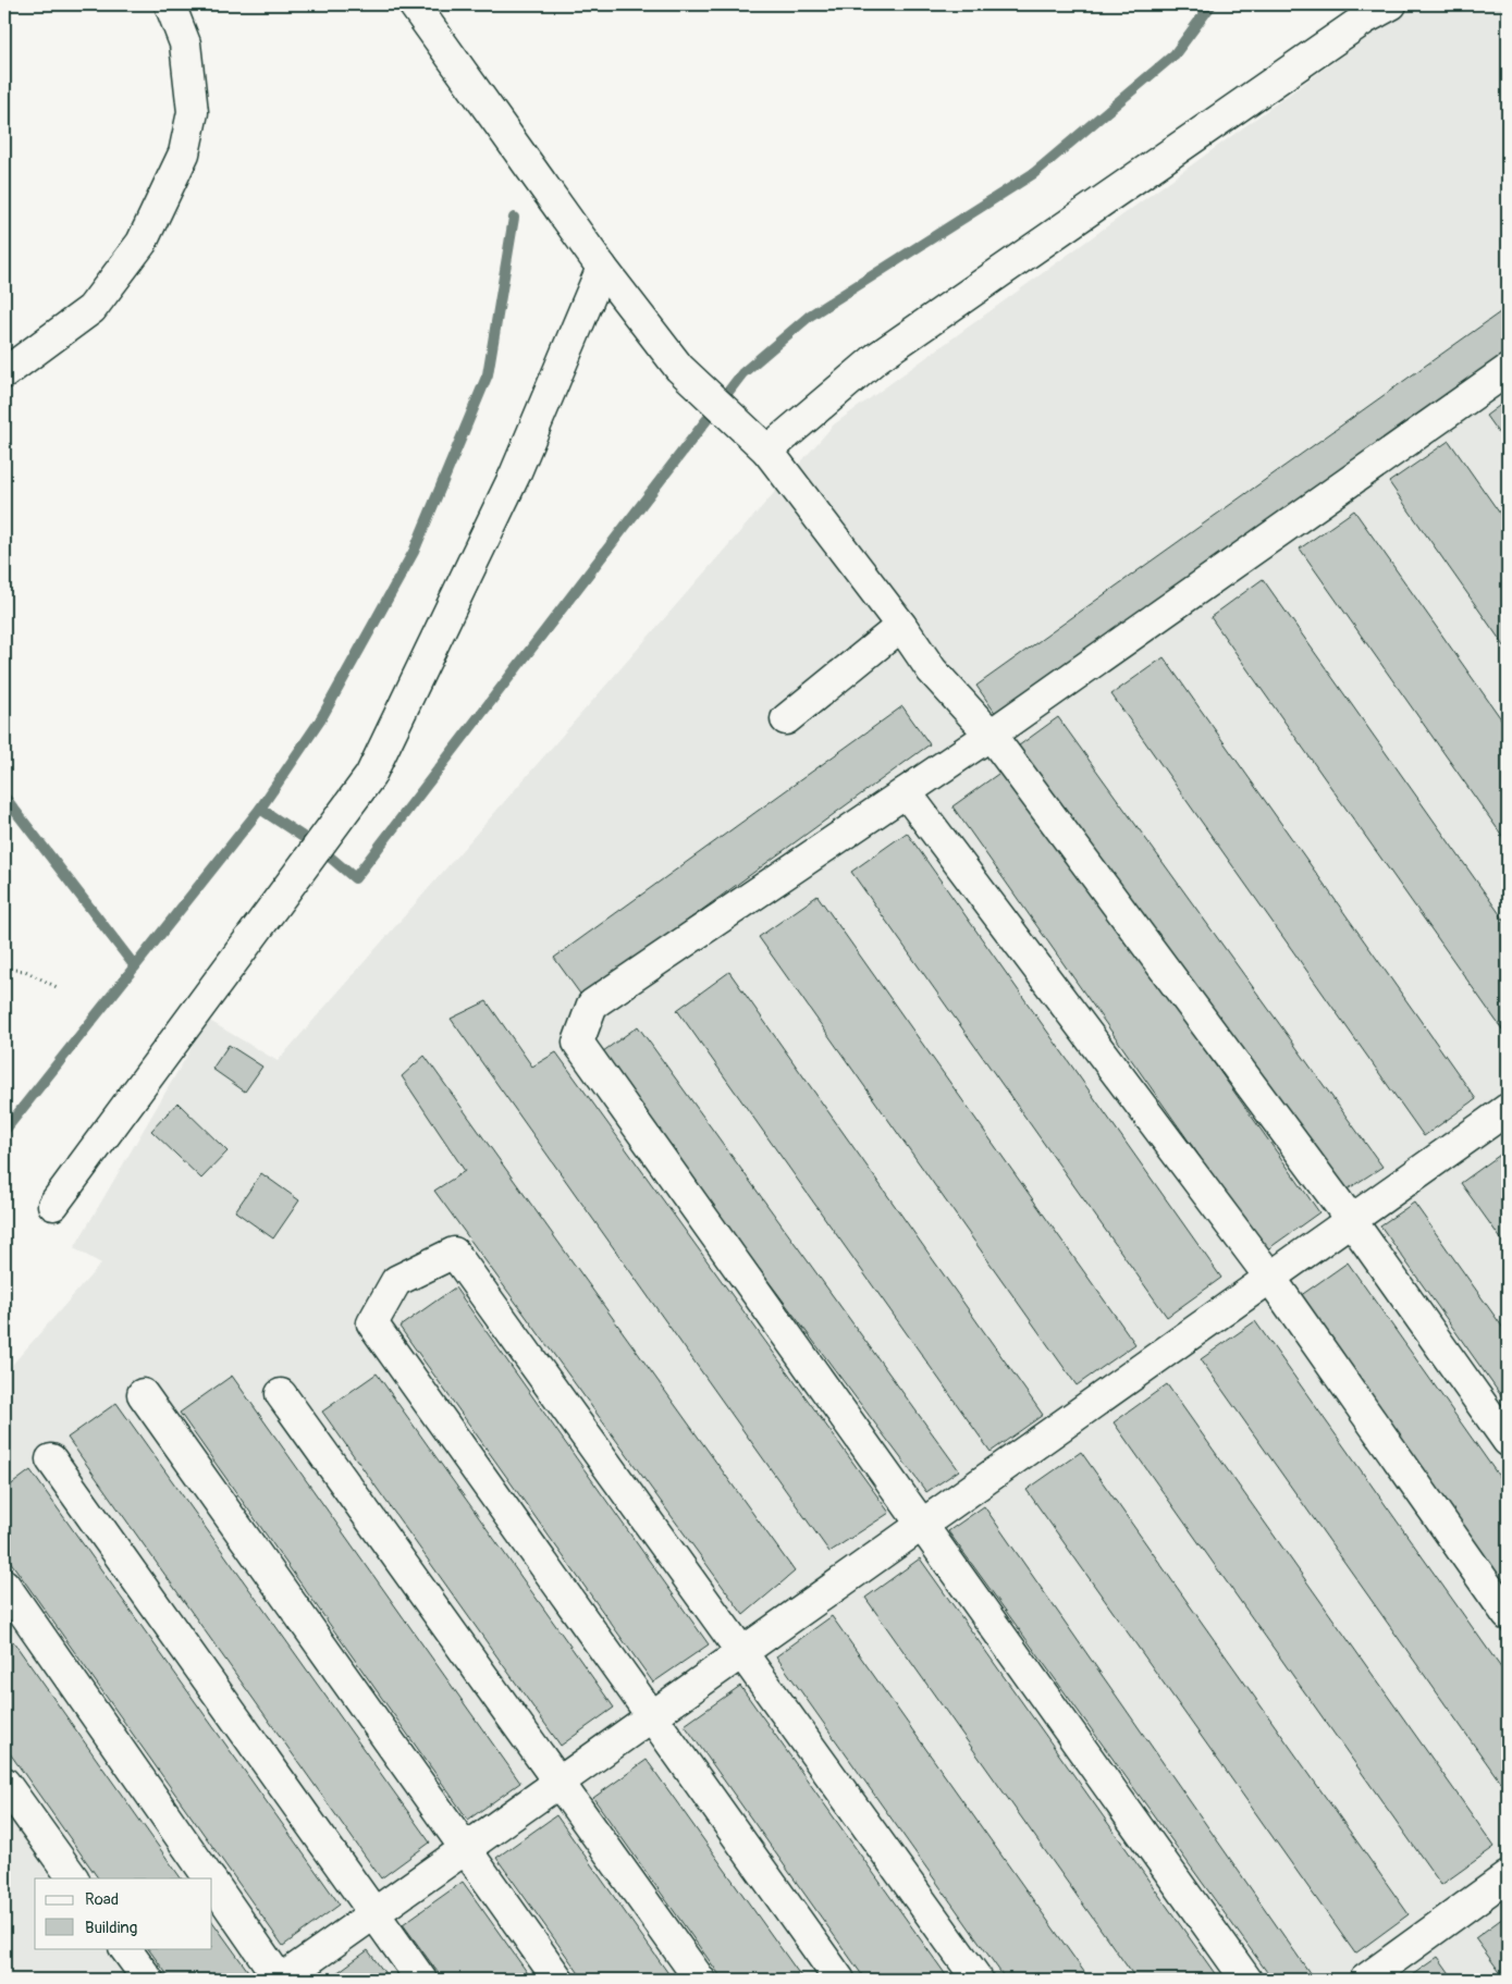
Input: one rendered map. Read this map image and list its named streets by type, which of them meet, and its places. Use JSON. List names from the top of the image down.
{
  "legend": ["Road", "Building"]
}
